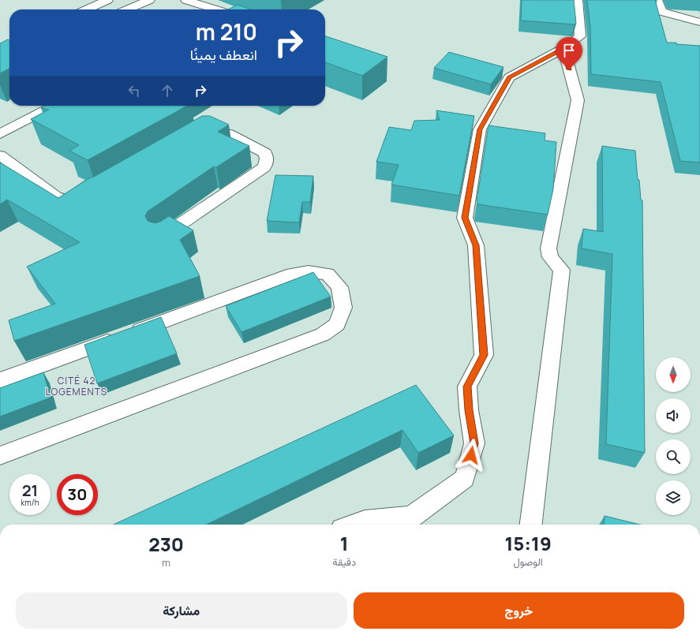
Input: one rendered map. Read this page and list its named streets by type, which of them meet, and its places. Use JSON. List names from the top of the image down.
{
  "districts": ["CITÉ 42 LOGEMENTS"],
  "north": "bottom",
  "page": {
    "turn": ["210 m", "انعطف يمينًا"],
    "speed": "21 km/h",
    "limit": "30",
    "eta": [
      "15:19",
      "الوصول",
      "1",
      "دقيقة",
      "230",
      "m"
    ],
    "buttons": ["خروج", "مشاركة"]
  }
}
